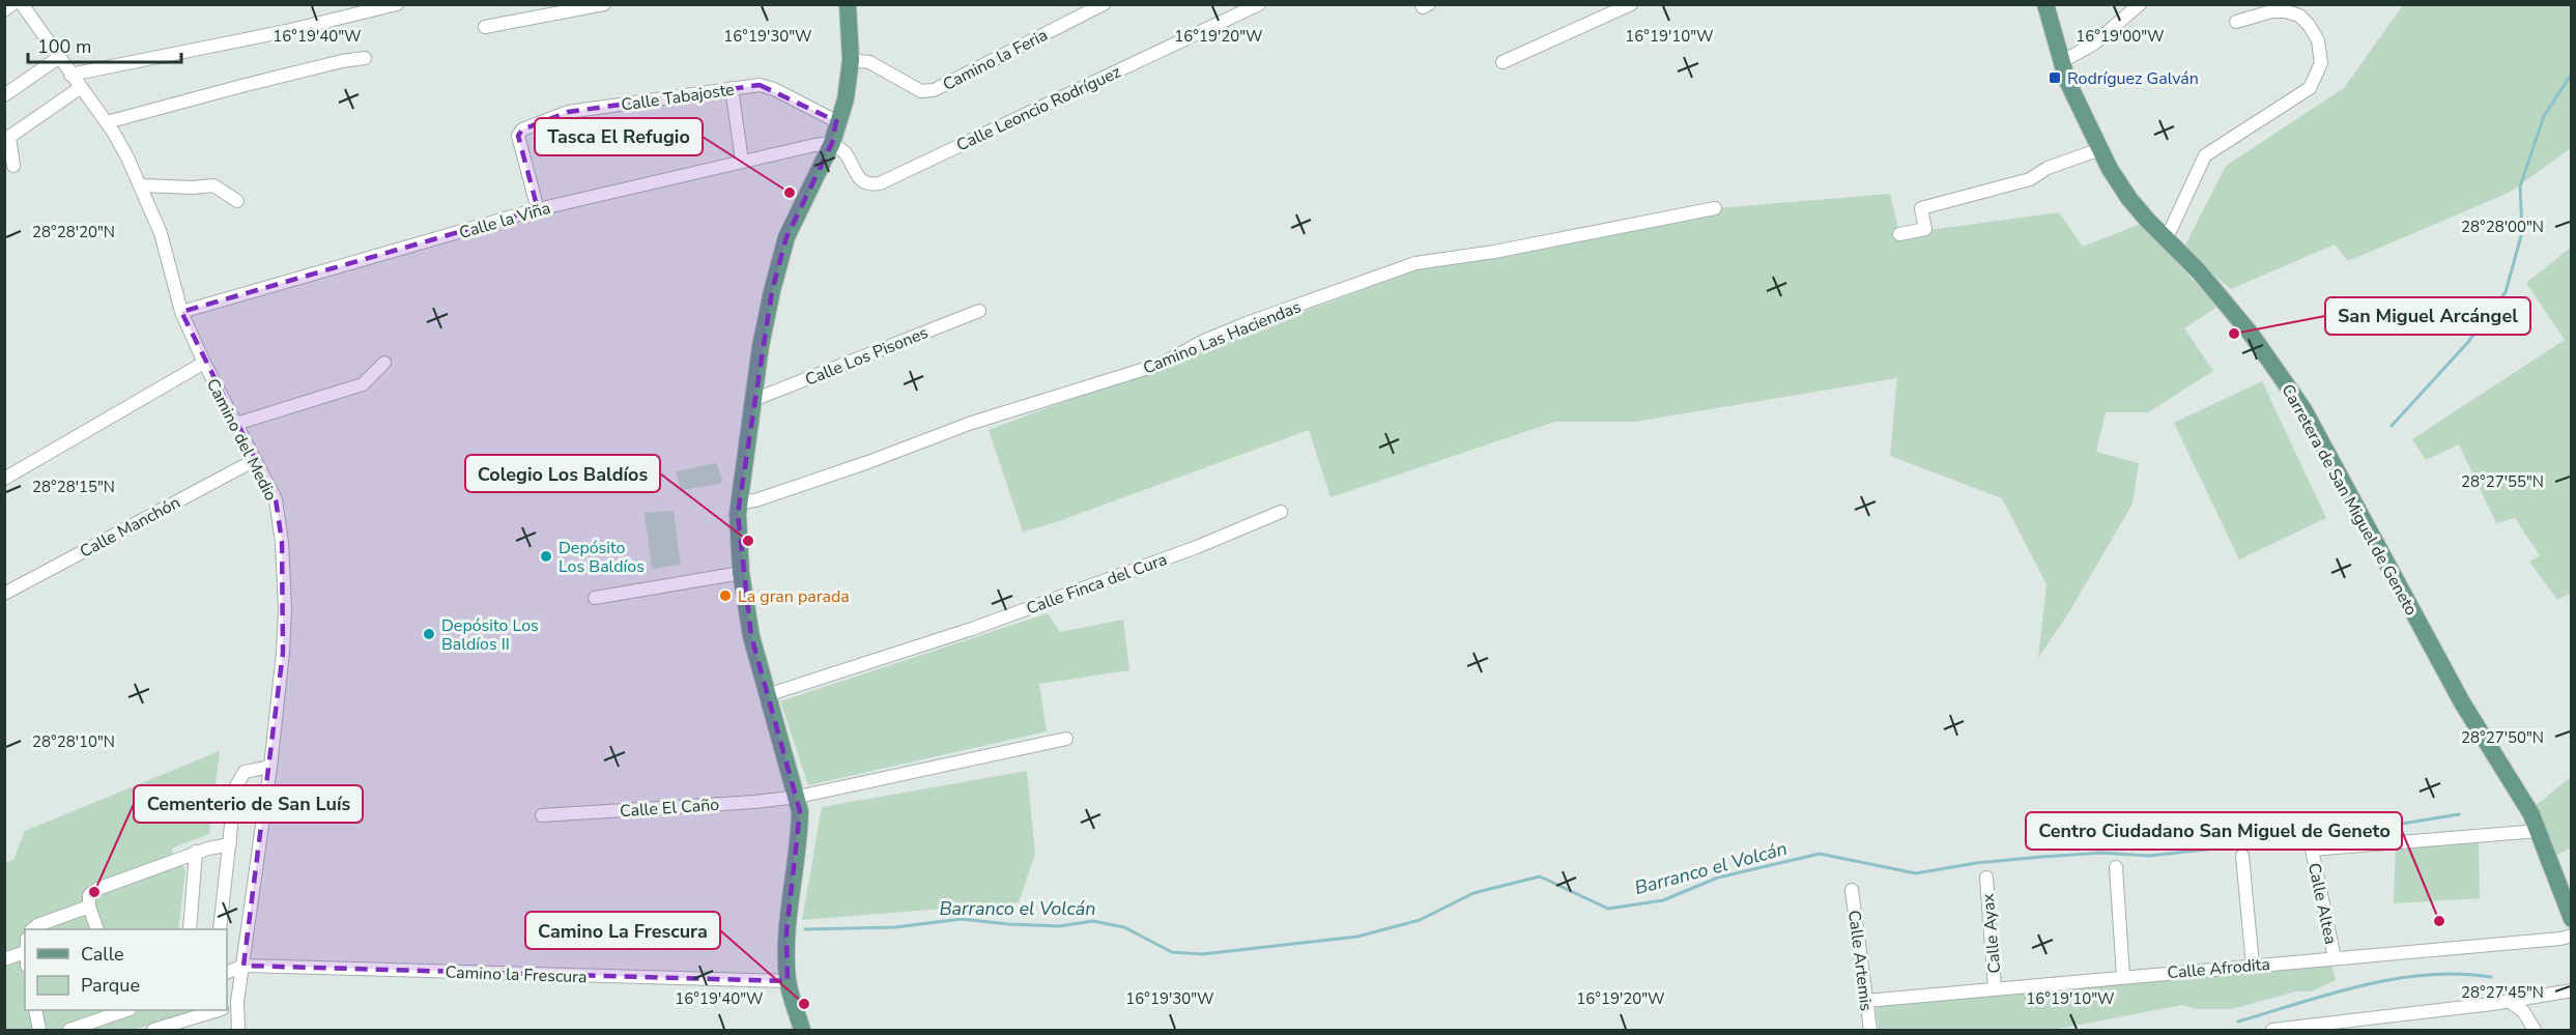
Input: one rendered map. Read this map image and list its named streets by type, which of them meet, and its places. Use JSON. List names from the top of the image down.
{
  "streets": {
    "main road": ["Carretera de San Miguel de Geneto"],
    "street": [
      "Camino la Feria",
      "Calle Tabajoste",
      "Calle Leoncio Rodríguez",
      "Calle la Viña",
      "Camino Las Haciendas",
      "Calle Los Pisones",
      "Camino del Medio",
      "Calle Manchón",
      "Calle Finca del Cura",
      "Calle El Caño",
      "Calle Altea",
      "Calle Ayax",
      "Calle Artemis",
      "Calle Afrodita",
      "Camino la Frescura"
    ]
  },
  "crossings": [
    ["Calle Tabajoste", "Calle la Viña"],
    ["Calle Leoncio Rodríguez", "Calle la Viña"],
    ["Calle la Viña", "Camino del Medio"],
    ["Camino del Medio", "Calle Manchón"],
    ["Camino del Medio", "Camino la Frescura"],
    ["Carretera de San Miguel de Geneto", "Calle Altea"],
    ["Calle Altea", "Calle Afrodita"],
    ["Calle Ayax", "Calle Afrodita"],
    ["Calle Artemis", "Calle Afrodita"]
  ],
  "water": ["Barranco el Volcán"],
  "places": {
    "transit": ["Rodríguez Galván"],
    "other": [
      "Tasca El Refugio",
      "San Miguel Arcángel",
      "Colegio Los Baldíos",
      "Depósito Los Baldíos",
      "La gran parada",
      "Depósito Los Baldíos II",
      "Cementerio de San Luís",
      "Centro Ciudadano San Miguel de Geneto",
      "Camino La Frescura"
    ]
  },
  "legend": ["Calle", "Parque"],
  "scale_bar": "100 m",
  "coordinates": [
    "16°19'40\"W",
    "16°19'30\"W",
    "16°19'20\"W",
    "16°19'10\"W",
    "16°19'00\"W",
    "28°28'00\"N",
    "28°28'20\"N",
    "28°27'55\"N",
    "28°28'15\"N",
    "28°27'50\"N",
    "28°28'10\"N",
    "28°27'45\"N"
  ]
}
